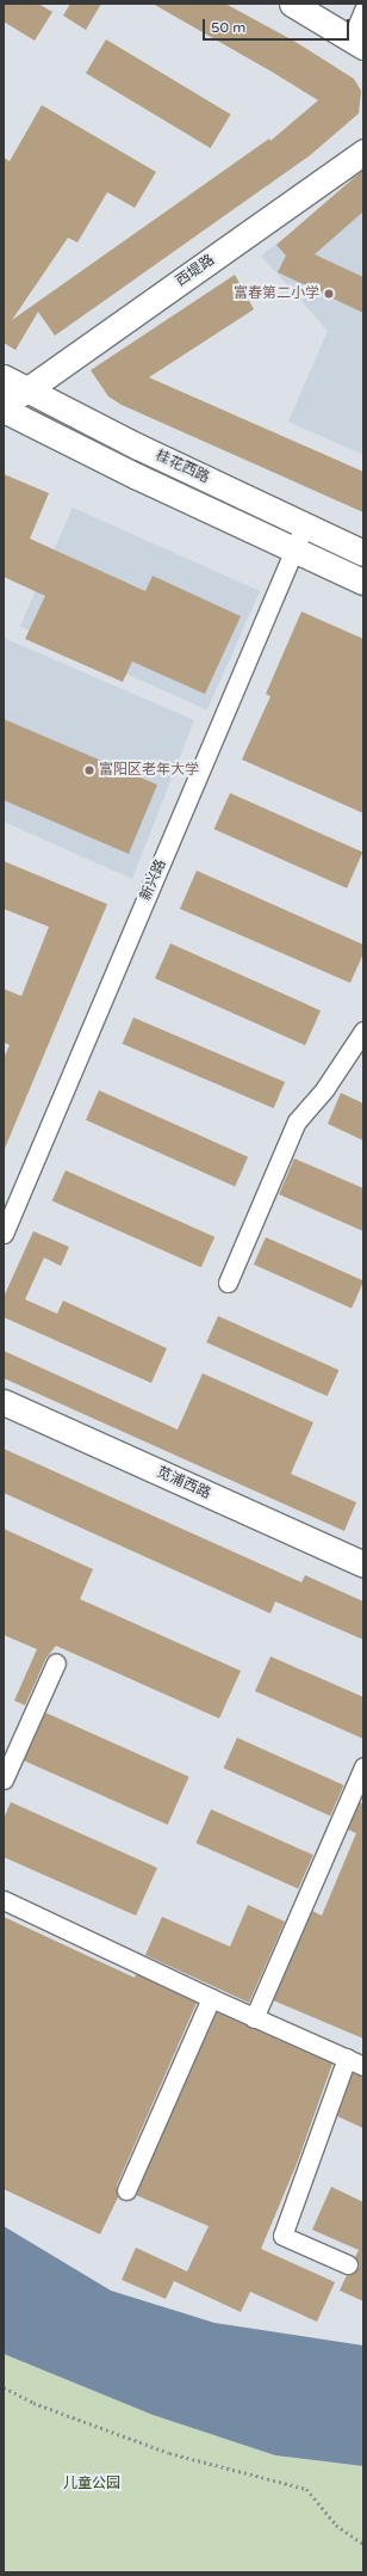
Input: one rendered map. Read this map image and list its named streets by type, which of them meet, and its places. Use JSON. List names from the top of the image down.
{
  "streets": {
    "street": [
      "西堤路",
      "桂花西路",
      "新兴路",
      "苋浦西路"
    ]
  },
  "crossings": [
    ["西堤路", "桂花西路"],
    ["桂花西路", "新兴路"]
  ],
  "parks": ["儿童公园"],
  "places": ["富春第二小学", "富阳区老年大学"],
  "scale_bar": "50 m"
}
